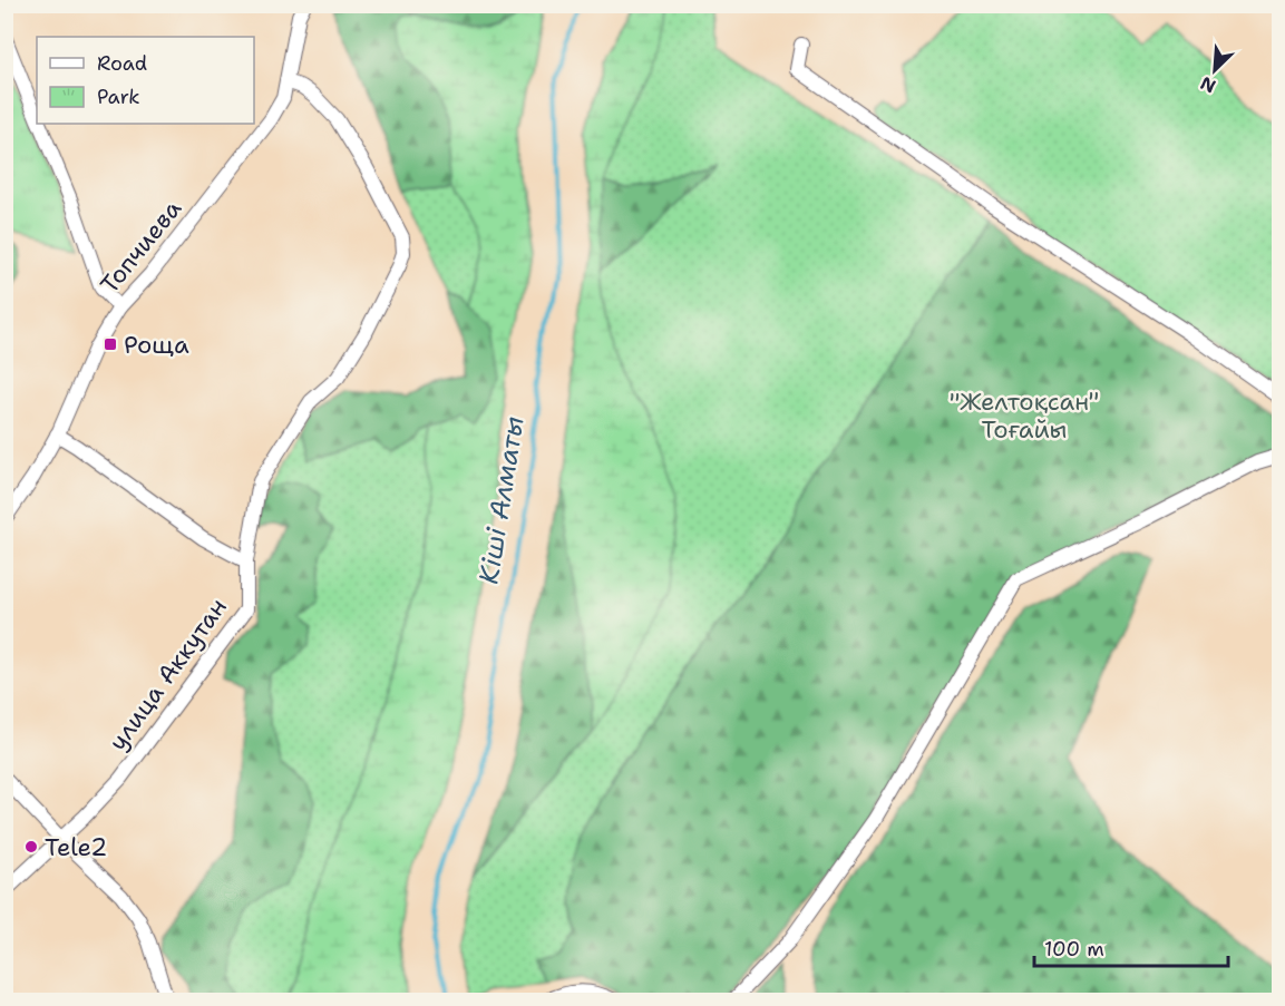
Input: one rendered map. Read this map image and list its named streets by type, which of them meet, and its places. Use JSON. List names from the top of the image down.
{
  "streets": {
    "street": ["Топчиева", "улица Аккутан"]
  },
  "crossings": [
    ["Топчиева", "улица Аккутан"]
  ],
  "water": ["Кіші Алматы"],
  "parks": ["\"Желтоқсан\" Тоғайы"],
  "places": {
    "transit": ["Роща"],
    "other": ["Tele2"]
  },
  "legend": ["Road", "Park"],
  "scale_bar": "100 m",
  "north": "bottom left"
}
